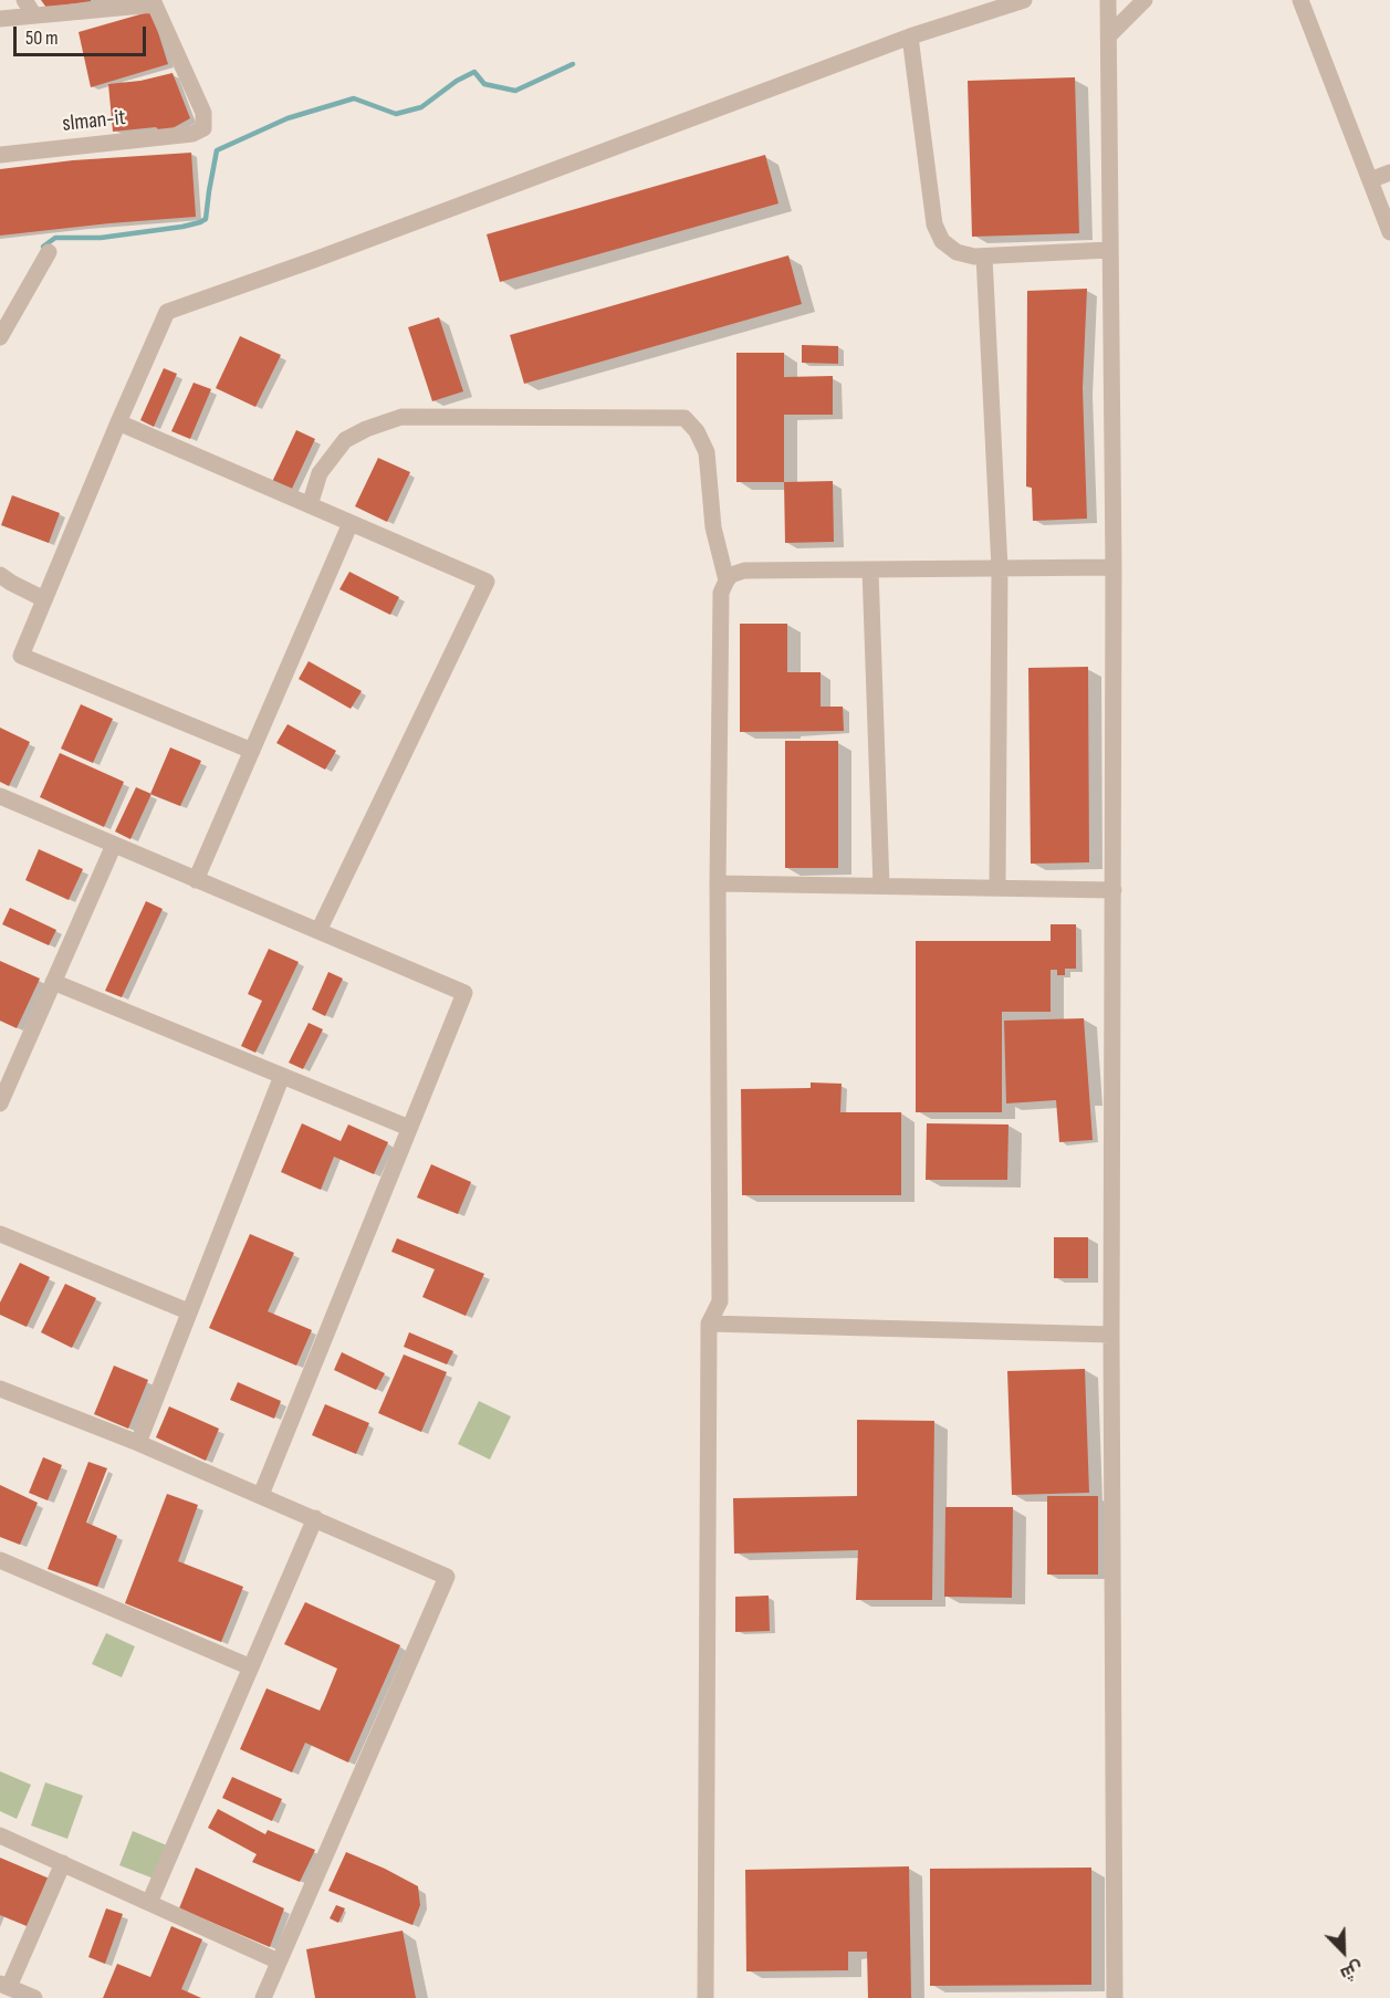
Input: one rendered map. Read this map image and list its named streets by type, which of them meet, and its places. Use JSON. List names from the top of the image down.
{
  "streets": {
    "street": ["slman-it"]
  },
  "scale_bar": "50 m",
  "north": "bottom right"
}
